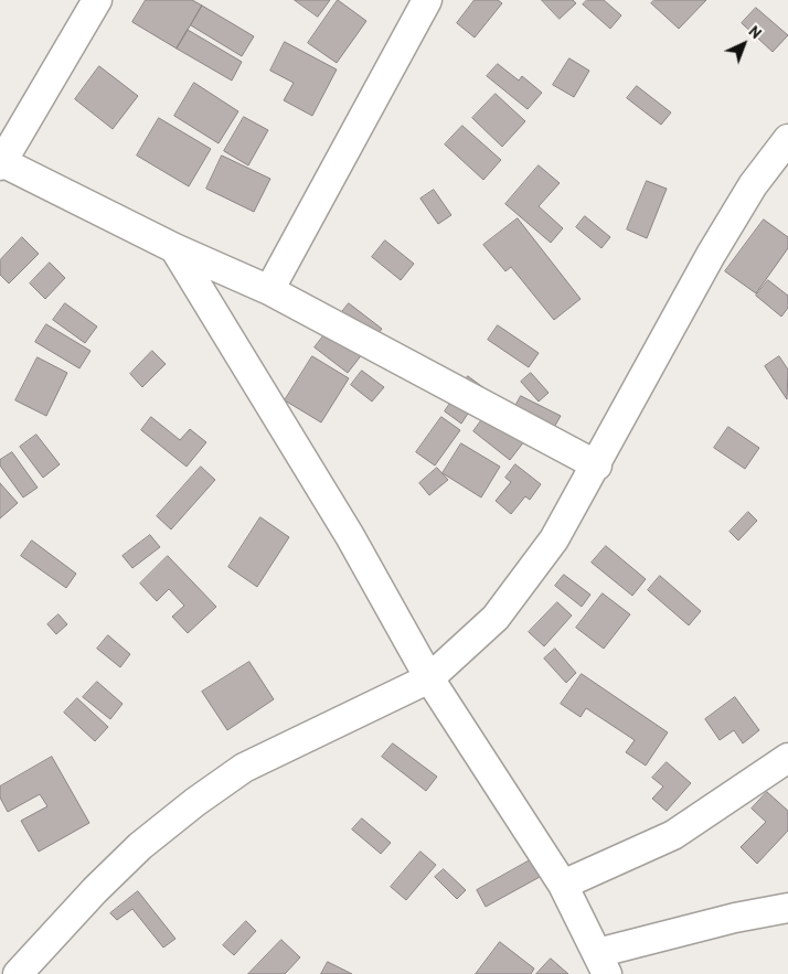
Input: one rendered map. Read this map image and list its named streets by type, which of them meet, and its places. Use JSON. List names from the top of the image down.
{
  "north": "top right"
}
